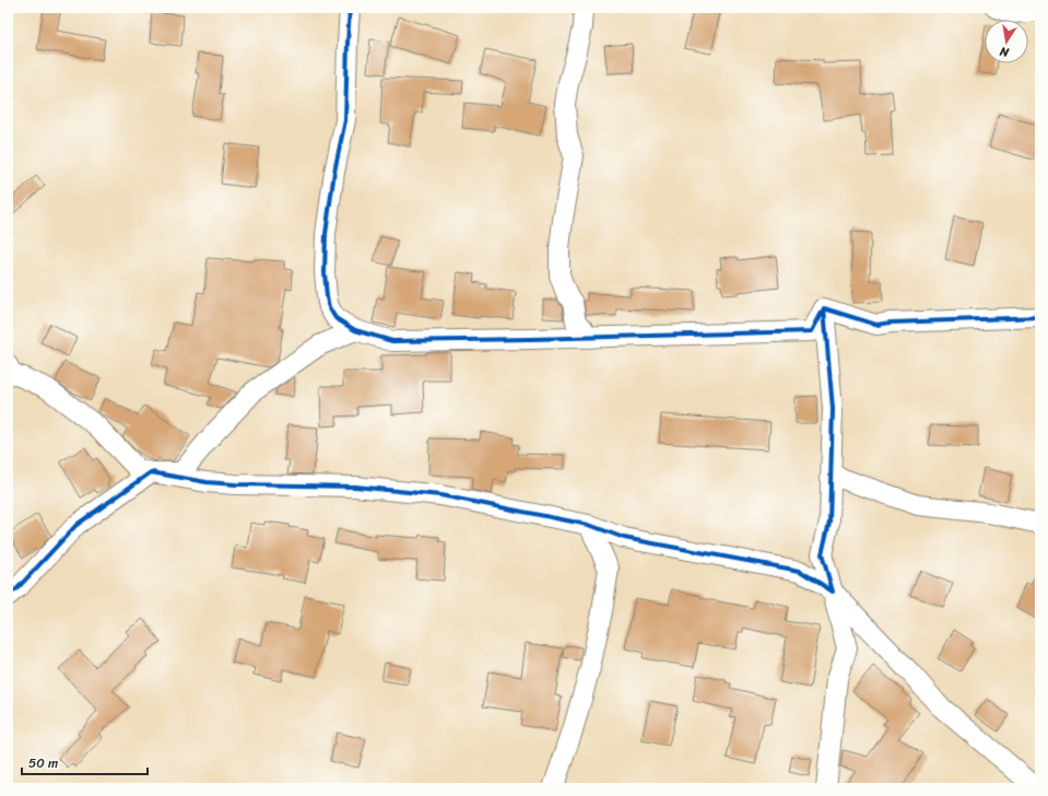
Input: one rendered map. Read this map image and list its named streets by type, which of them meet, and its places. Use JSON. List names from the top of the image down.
{
  "scale_bar": "50 m",
  "north": "bottom"
}
